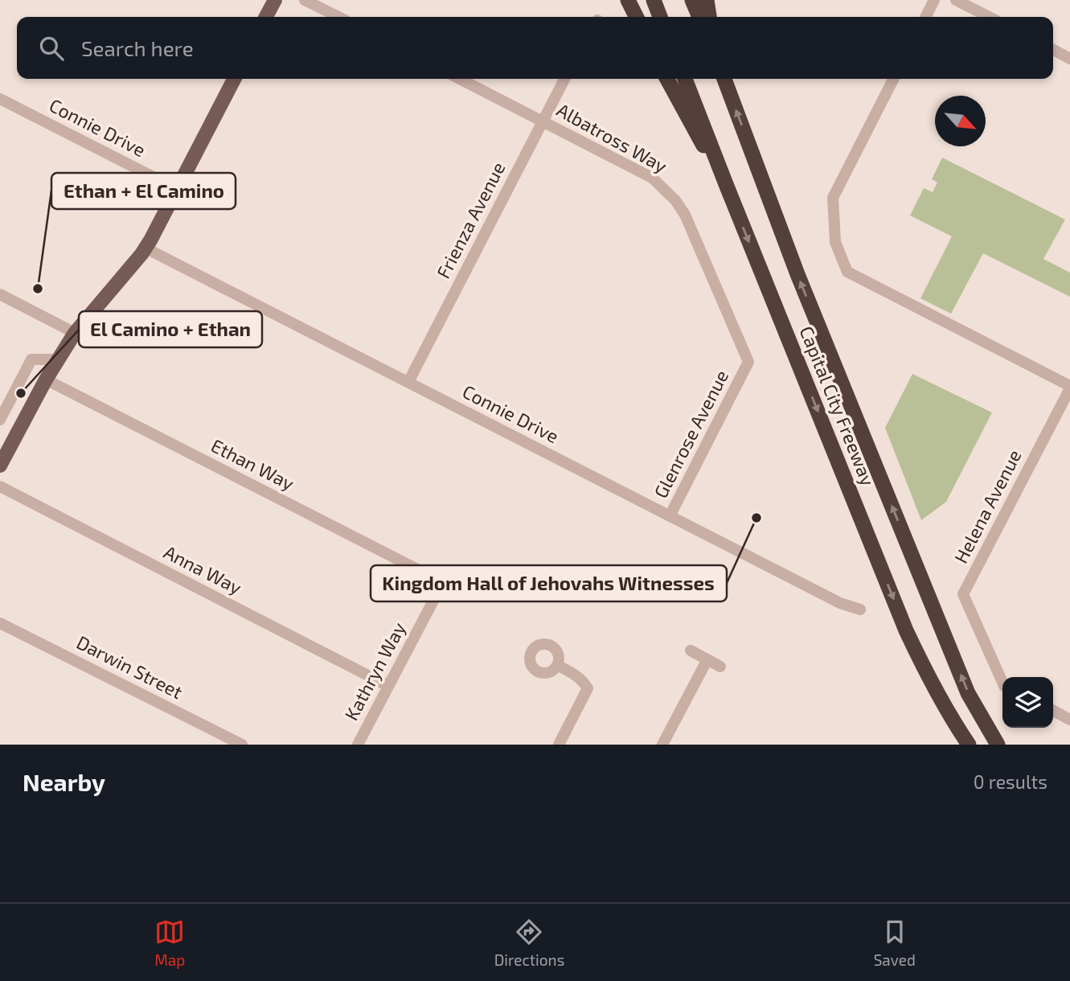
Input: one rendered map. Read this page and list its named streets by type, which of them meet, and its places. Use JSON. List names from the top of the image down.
{
  "streets": {
    "highway": ["Capital City Freeway"],
    "street": [
      "Connie Drive",
      "Albatross Way",
      "Frienza Avenue",
      "Glenrose Avenue",
      "Ethan Way",
      "Helena Avenue",
      "Anna Way",
      "Darwin Street",
      "Kathryn Way"
    ]
  },
  "crossings": [
    ["Connie Drive", "Frienza Avenue"],
    ["Connie Drive", "Glenrose Avenue"],
    ["Albatross Way", "Frienza Avenue"],
    ["Albatross Way", "Glenrose Avenue"],
    ["Ethan Way", "Kathryn Way"],
    ["Anna Way", "Kathryn Way"]
  ],
  "places": ["Ethan + El Camino", "El Camino + Ethan", "Kingdom Hall of Jehovahs Witnesses"],
  "north": "bottom right",
  "page": {
    "search": "Search here",
    "heading": ["Nearby", "0 results"],
    "nav": ["Map", "Directions", "Saved"]
  }
}
